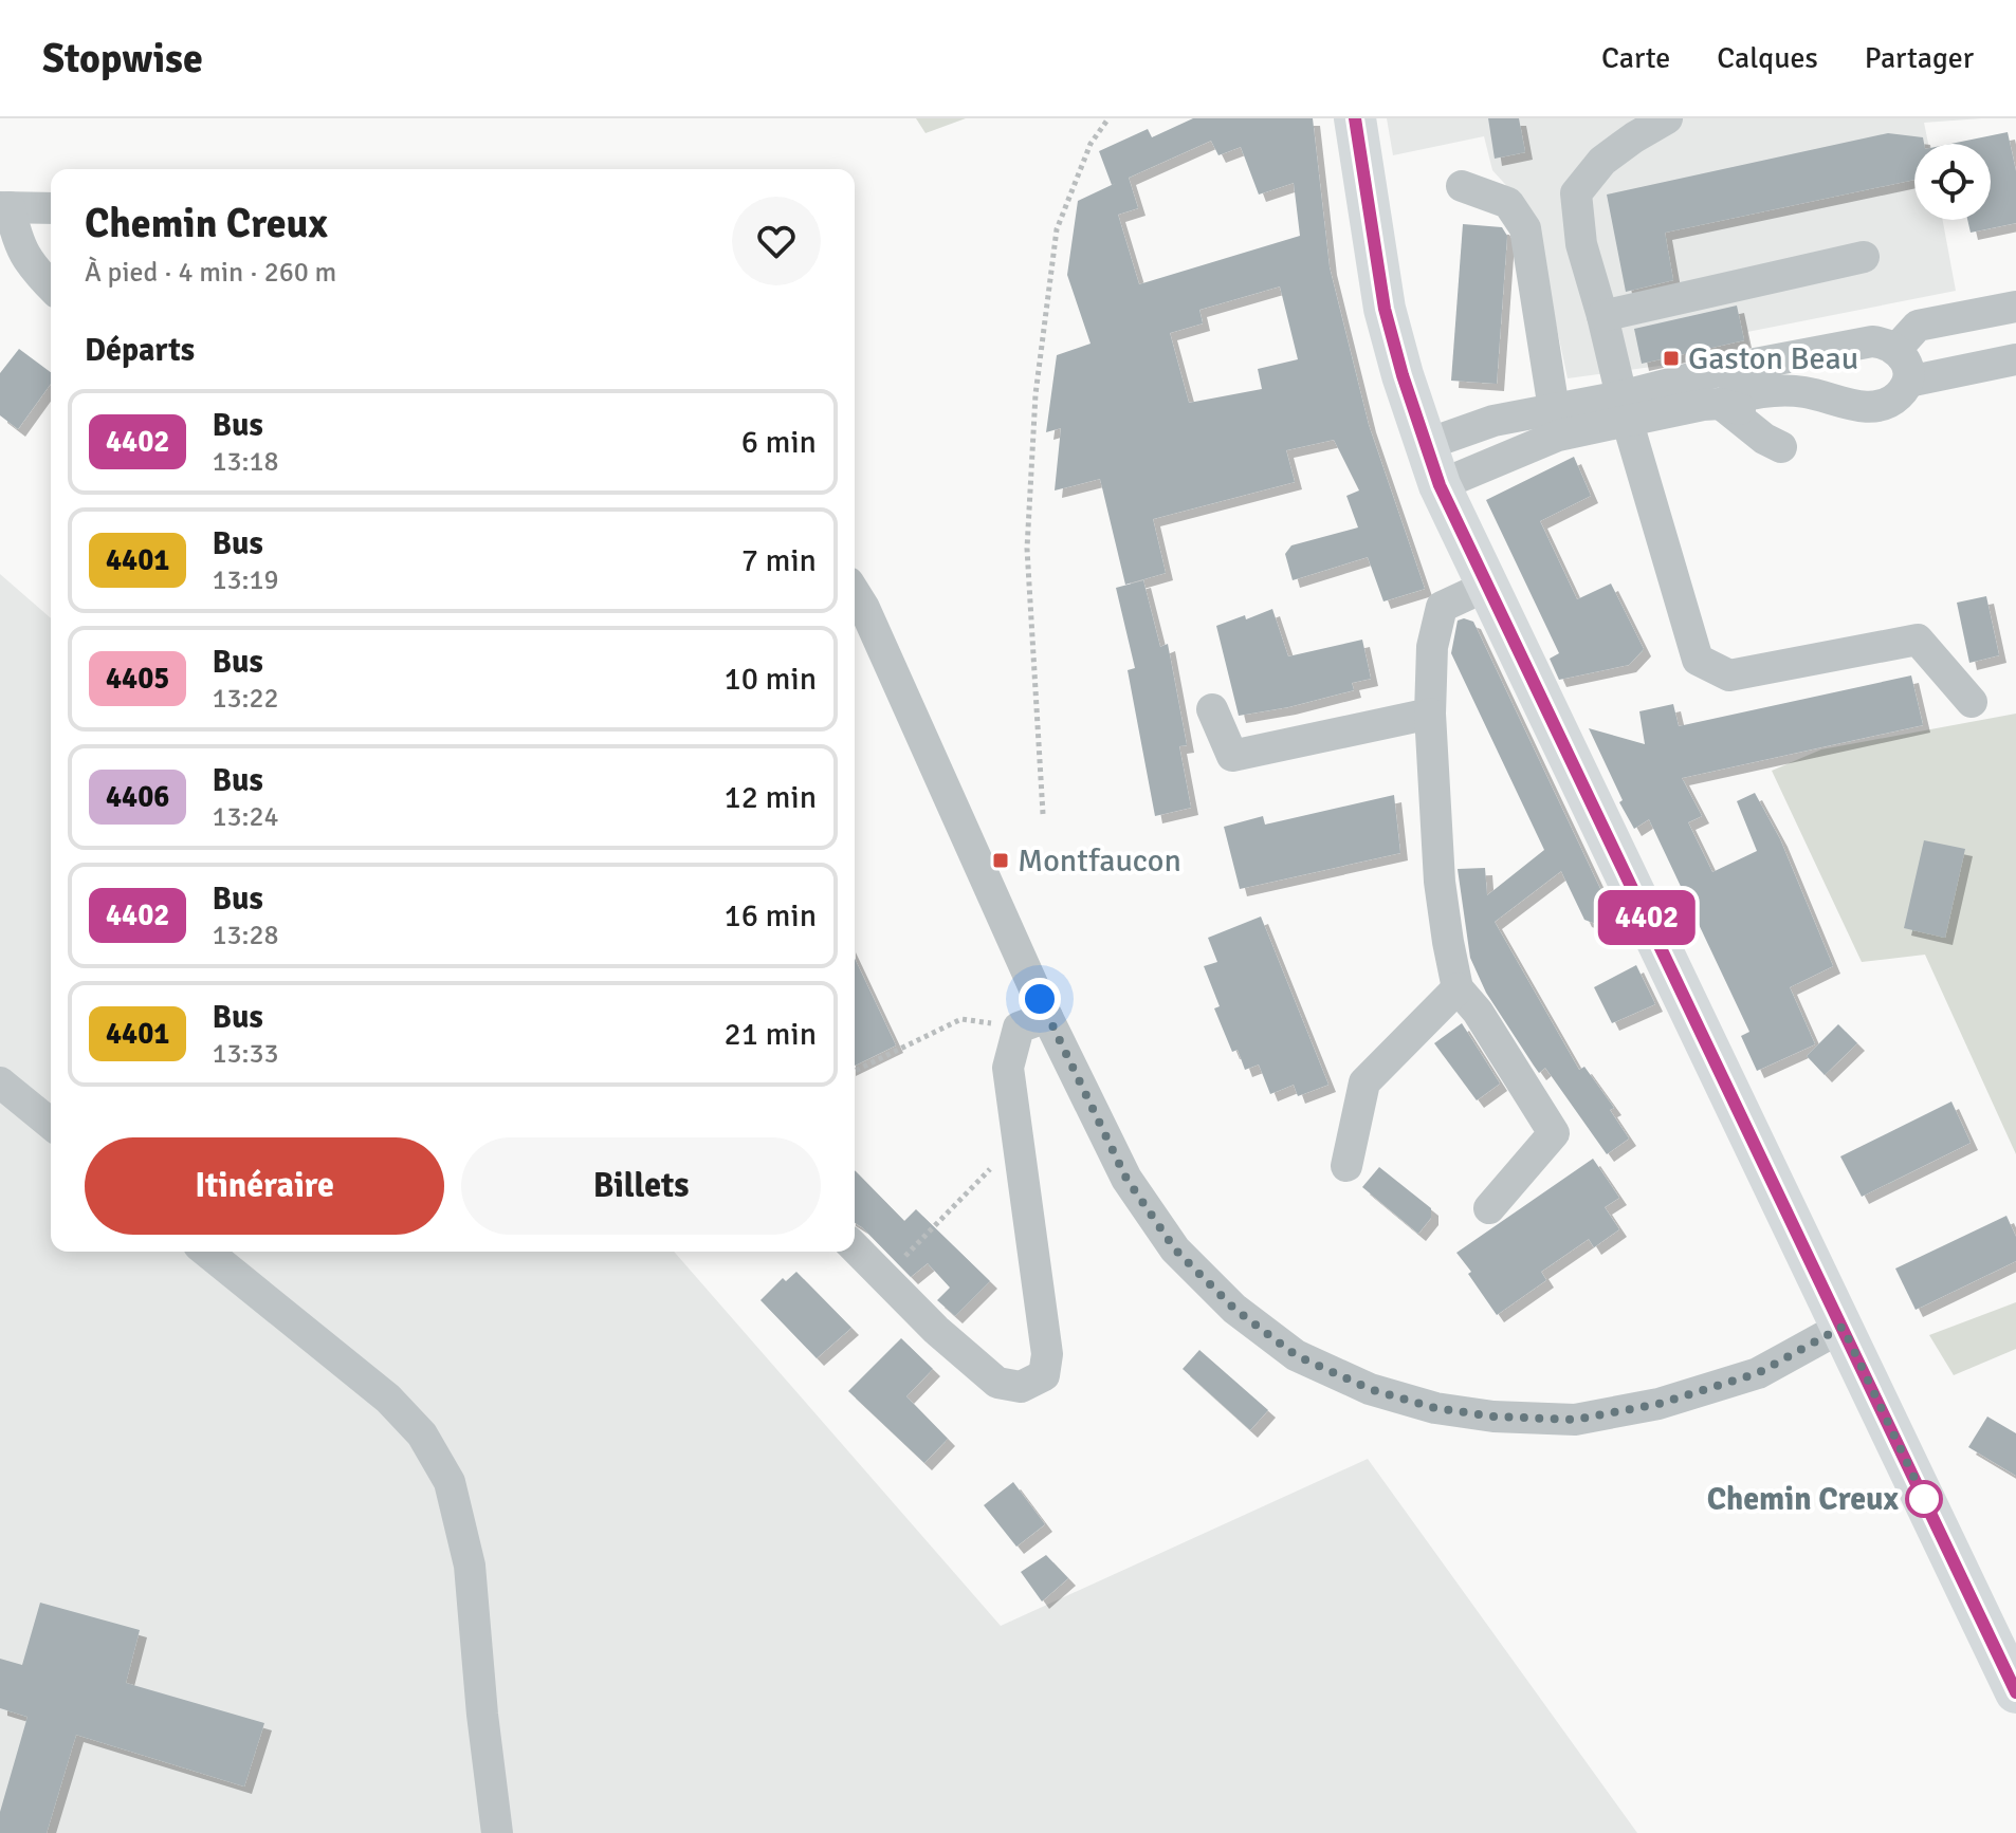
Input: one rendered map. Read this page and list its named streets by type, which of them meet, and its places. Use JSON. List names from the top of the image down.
{
  "places": {
    "transit": ["Gaston Beau", "Montfaucon"],
    "other": ["Chemin Creux"]
  },
  "lines": ["bus line 4402"],
  "page": {
    "header": "Stopwise",
    "nav": ["Carte", "Calques", "Partager"],
    "on_map": "4402",
    "heading": [
      ["Chemin Creux", "À pied · 4 min · 260 m"],
      "Départs"
    ],
    "list": [
      {
        "mark": "4402",
        "name": "Bus",
        "note": "13:18",
        "value": "6 min"
      },
      {
        "mark": "4401",
        "name": "Bus",
        "note": "13:19",
        "value": "7 min"
      },
      {
        "mark": "4405",
        "name": "Bus",
        "note": "13:22",
        "value": "10 min"
      },
      {
        "mark": "4406",
        "name": "Bus",
        "note": "13:24",
        "value": "12 min"
      },
      {
        "mark": "4402",
        "name": "Bus",
        "note": "13:28",
        "value": "16 min"
      },
      {
        "mark": "4401",
        "name": "Bus",
        "note": "13:33",
        "value": "21 min"
      }
    ],
    "buttons": ["Itinéraire", "Billets"]
  }
}
